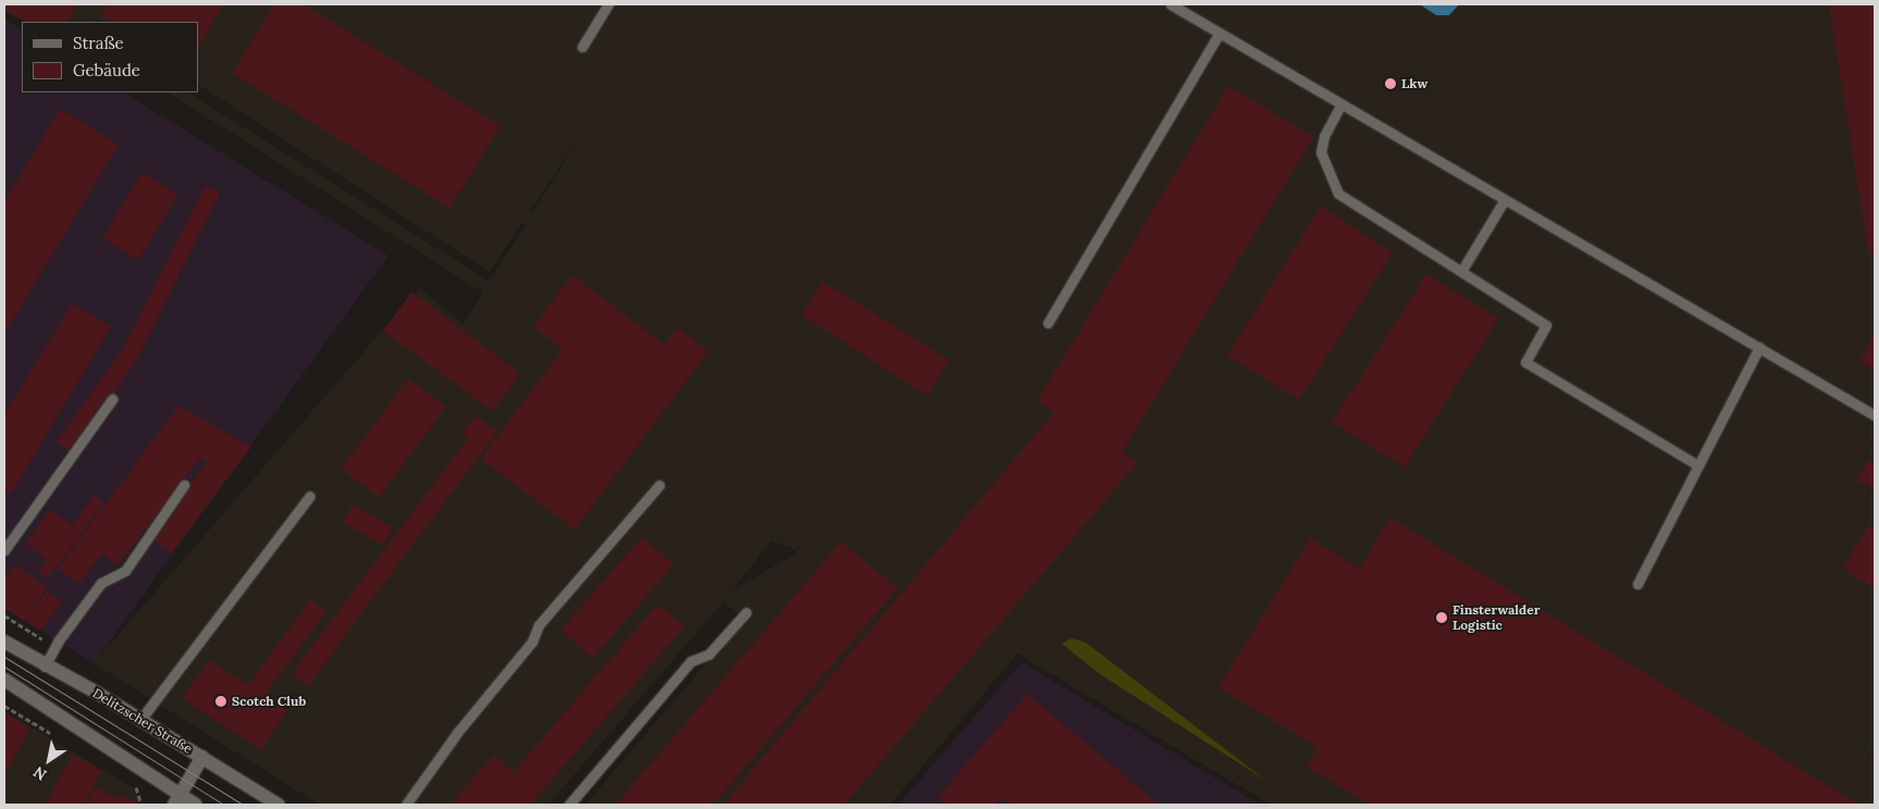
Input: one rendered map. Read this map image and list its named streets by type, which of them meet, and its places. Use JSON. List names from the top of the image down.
{
  "streets": {
    "main road": ["Delitzscher Straße"]
  },
  "places": ["Lkw", "Finsterwalder Logistic", "Scotch Club"],
  "legend": ["Straße", "Gebäude"],
  "north": "bottom left"
}
